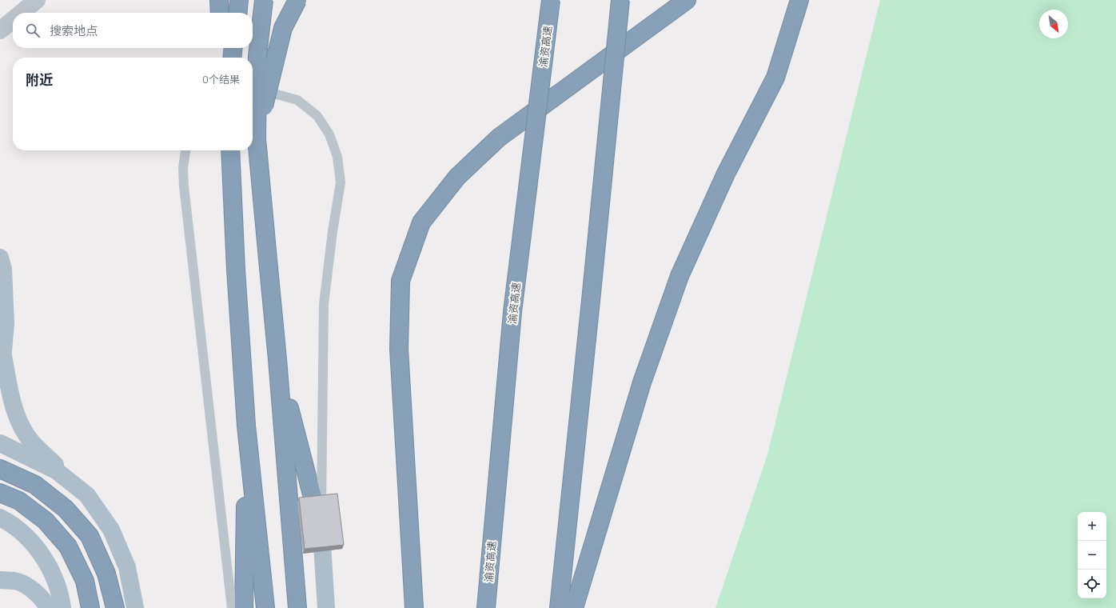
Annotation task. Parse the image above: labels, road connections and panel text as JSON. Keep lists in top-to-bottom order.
{
  "streets": {
    "highway": ["渝资高速"]
  },
  "north": "bottom right",
  "page": {
    "search": "搜索地点",
    "heading": ["附近", "0个结果"],
    "map_buttons": ["+", "−"]
  }
}
